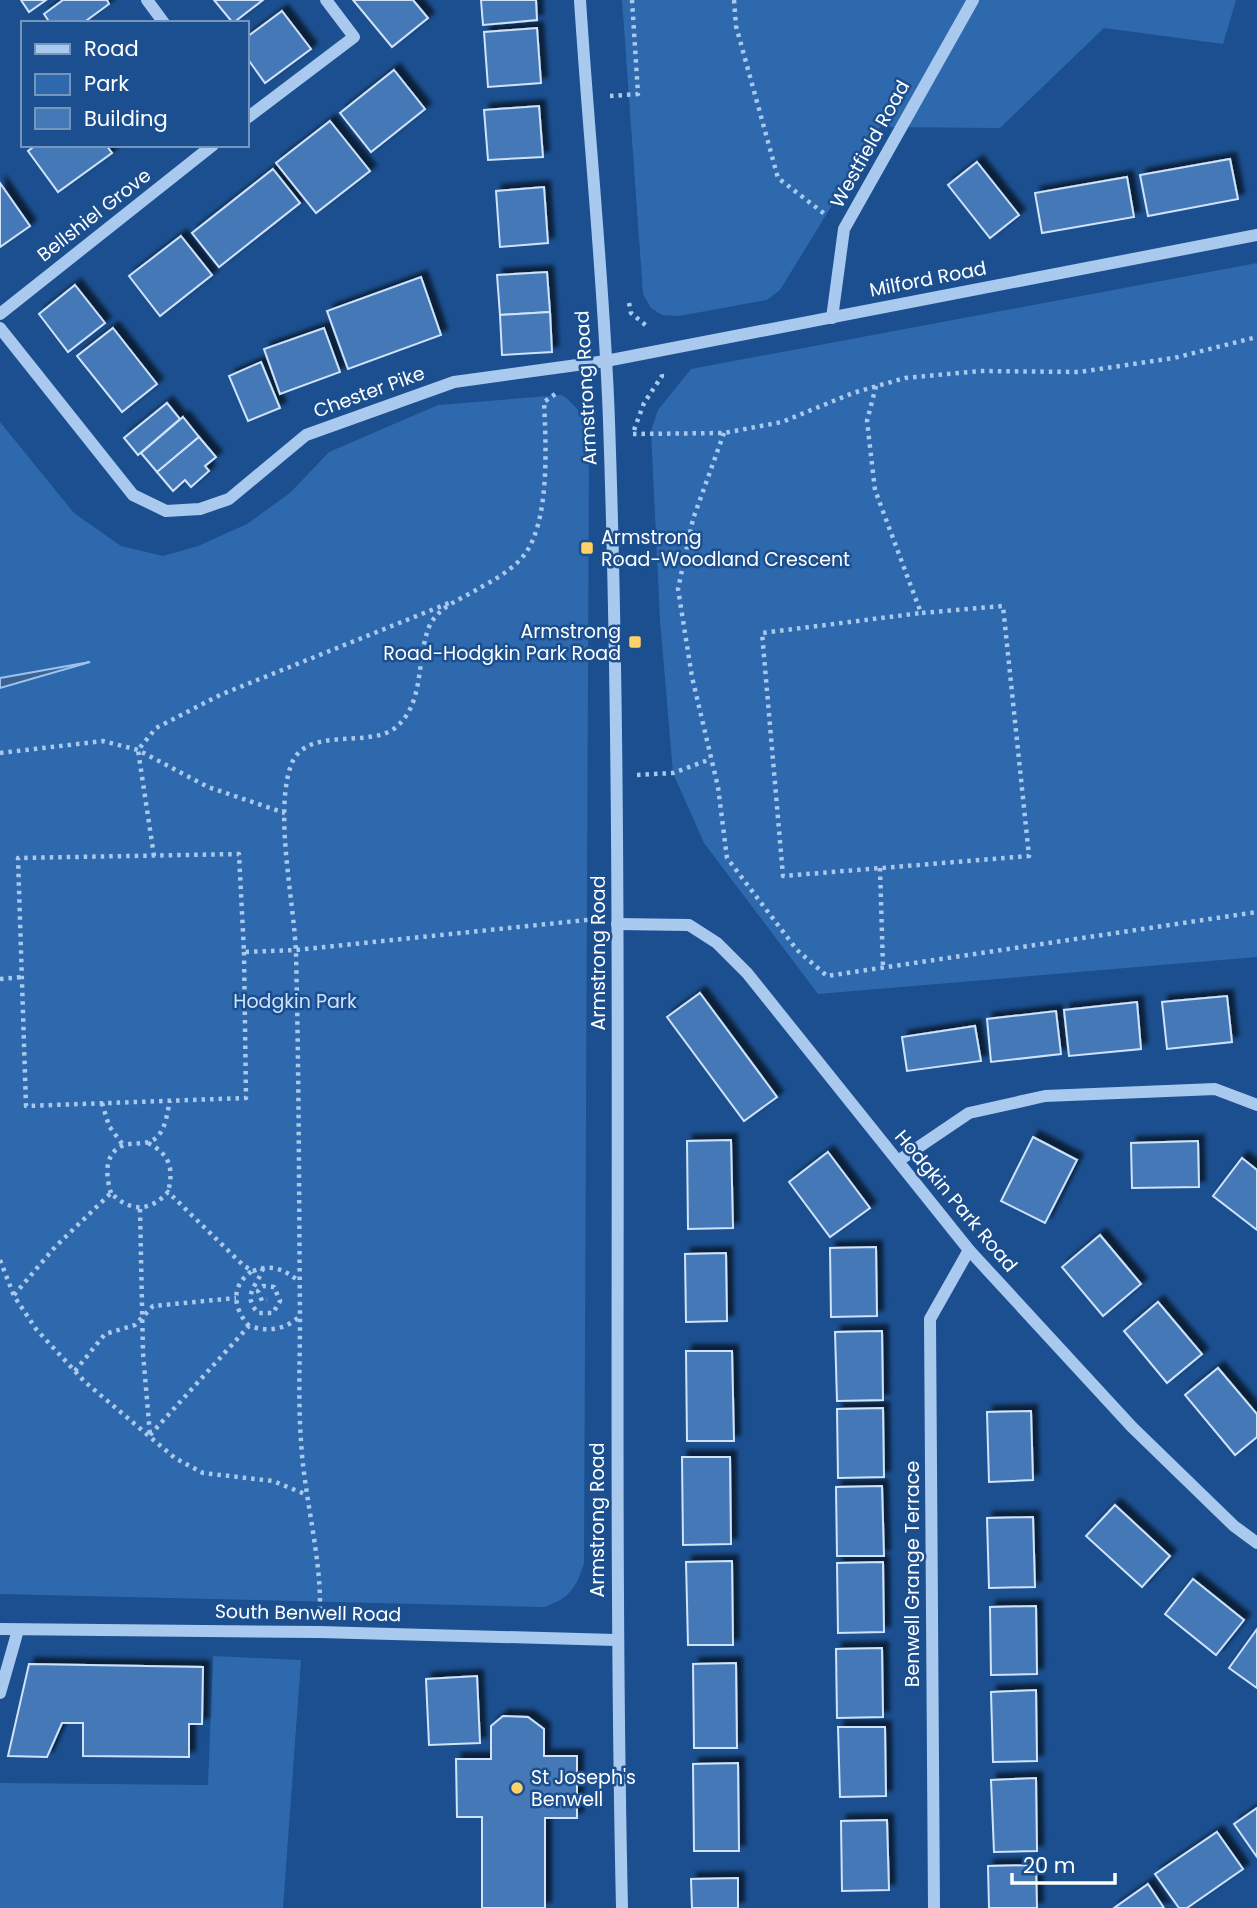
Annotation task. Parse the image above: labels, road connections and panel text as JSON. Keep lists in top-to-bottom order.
{
  "streets": {
    "street": [
      "Westfield Road",
      "Bellshiel Grove",
      "Milford Road",
      "Armstrong Road",
      "Chester Pike",
      "Hodgkin Park Road",
      "Benwell Grange Terrace",
      "South Benwell Road"
    ]
  },
  "crossings": [
    ["Westfield Road", "Milford Road"],
    ["Milford Road", "Armstrong Road"],
    ["Milford Road", "Chester Pike"],
    ["Armstrong Road", "Chester Pike"],
    ["Armstrong Road", "Hodgkin Park Road"],
    ["Armstrong Road", "South Benwell Road"],
    ["Hodgkin Park Road", "Benwell Grange Terrace"]
  ],
  "parks": ["Hodgkin Park"],
  "places": {
    "transit": ["Armstrong Road-Woodland Crescent", "Armstrong Road-Hodgkin Park Road"],
    "other": ["St Joseph's Benwell"]
  },
  "legend": ["Road", "Park", "Building"],
  "scale_bar": "20 m"
}
